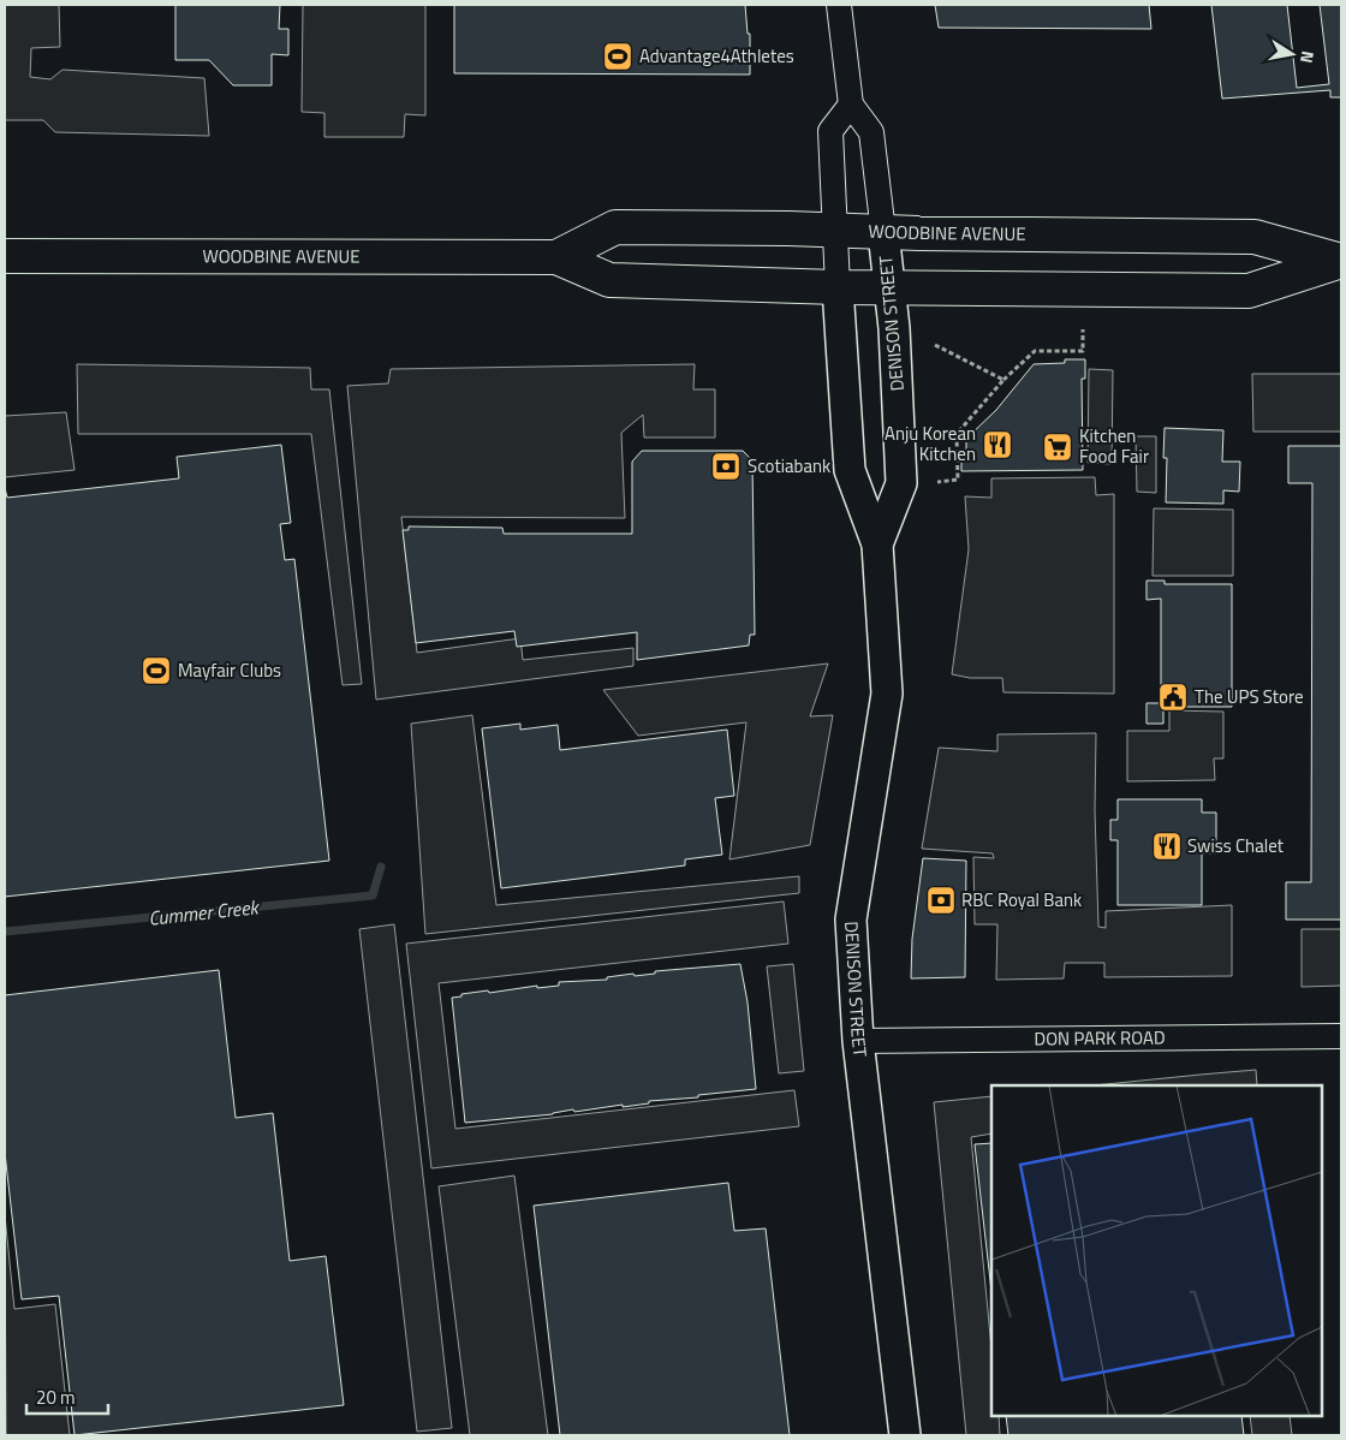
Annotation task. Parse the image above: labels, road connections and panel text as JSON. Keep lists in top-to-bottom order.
{
  "streets": {
    "main road": ["WOODBINE AVENUE"],
    "street": ["DENISON STREET", "DON PARK ROAD"]
  },
  "crossings": [
    ["WOODBINE AVENUE", "DENISON STREET"],
    ["DENISON STREET", "DON PARK ROAD"]
  ],
  "water": ["Cummer Creek"],
  "places": {
    "sports": ["Advantage4Athletes", "Mayfair Clubs"],
    "restaurant": ["Anju Korean Kitchen", "Swiss Chalet"],
    "supermarket": ["Kitchen Food Fair"],
    "bank": ["Scotiabank", "RBC Royal Bank"],
    "public building": ["The UPS Store"]
  },
  "scale_bar": "20 m",
  "north": "right"
}
